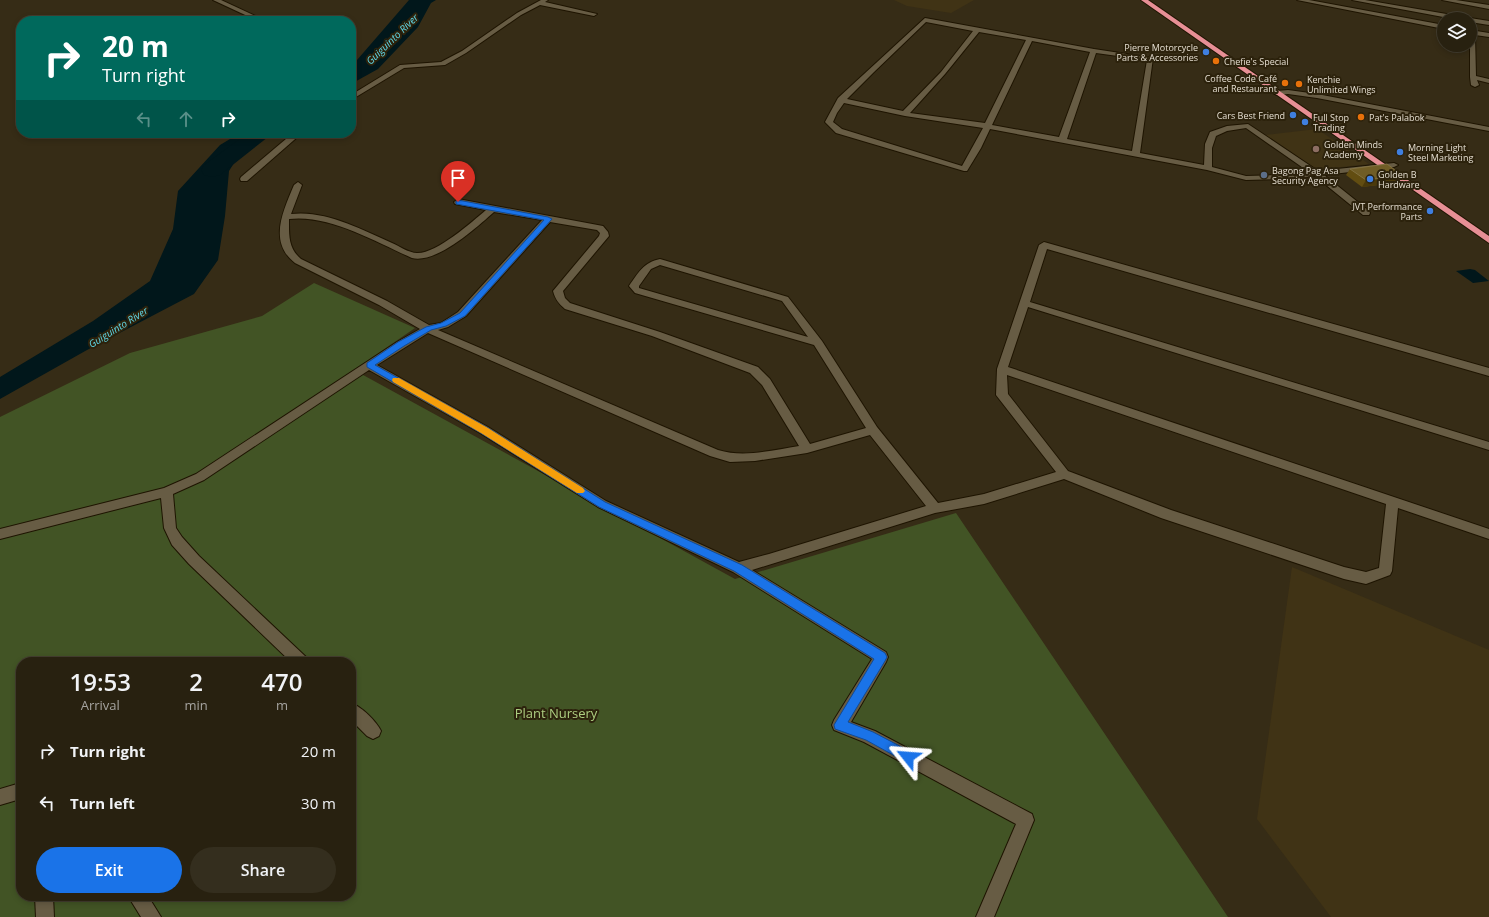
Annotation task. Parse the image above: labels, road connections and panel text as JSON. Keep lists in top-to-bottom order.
{
  "water": ["Guiguinto River"],
  "parks": ["Plant Nursery"],
  "places": [
    "Pierre Motorcycle Parts & Accessories",
    "Chefie's Special",
    "Coffee Code Café and Restaurant",
    "Kenchie Unlimited Wings",
    "Cars Best Friend",
    "Pat's Palabok",
    "Full Stop Trading",
    "Golden Minds Academy",
    "Morning Light Steel Marketing",
    "Bagong Pag Asa Security Agency",
    "Golden B Hardware",
    "JVT Performance Parts"
  ],
  "page": {
    "turn": ["20 m", "Turn right"],
    "eta": [
      "19:53",
      "Arrival",
      "2",
      "min",
      "470",
      "m"
    ],
    "list": [
      {
        "name": "Turn right",
        "value": "20 m"
      },
      {
        "name": "Turn left",
        "value": "30 m"
      }
    ],
    "buttons": ["Exit", "Share"]
  }
}
